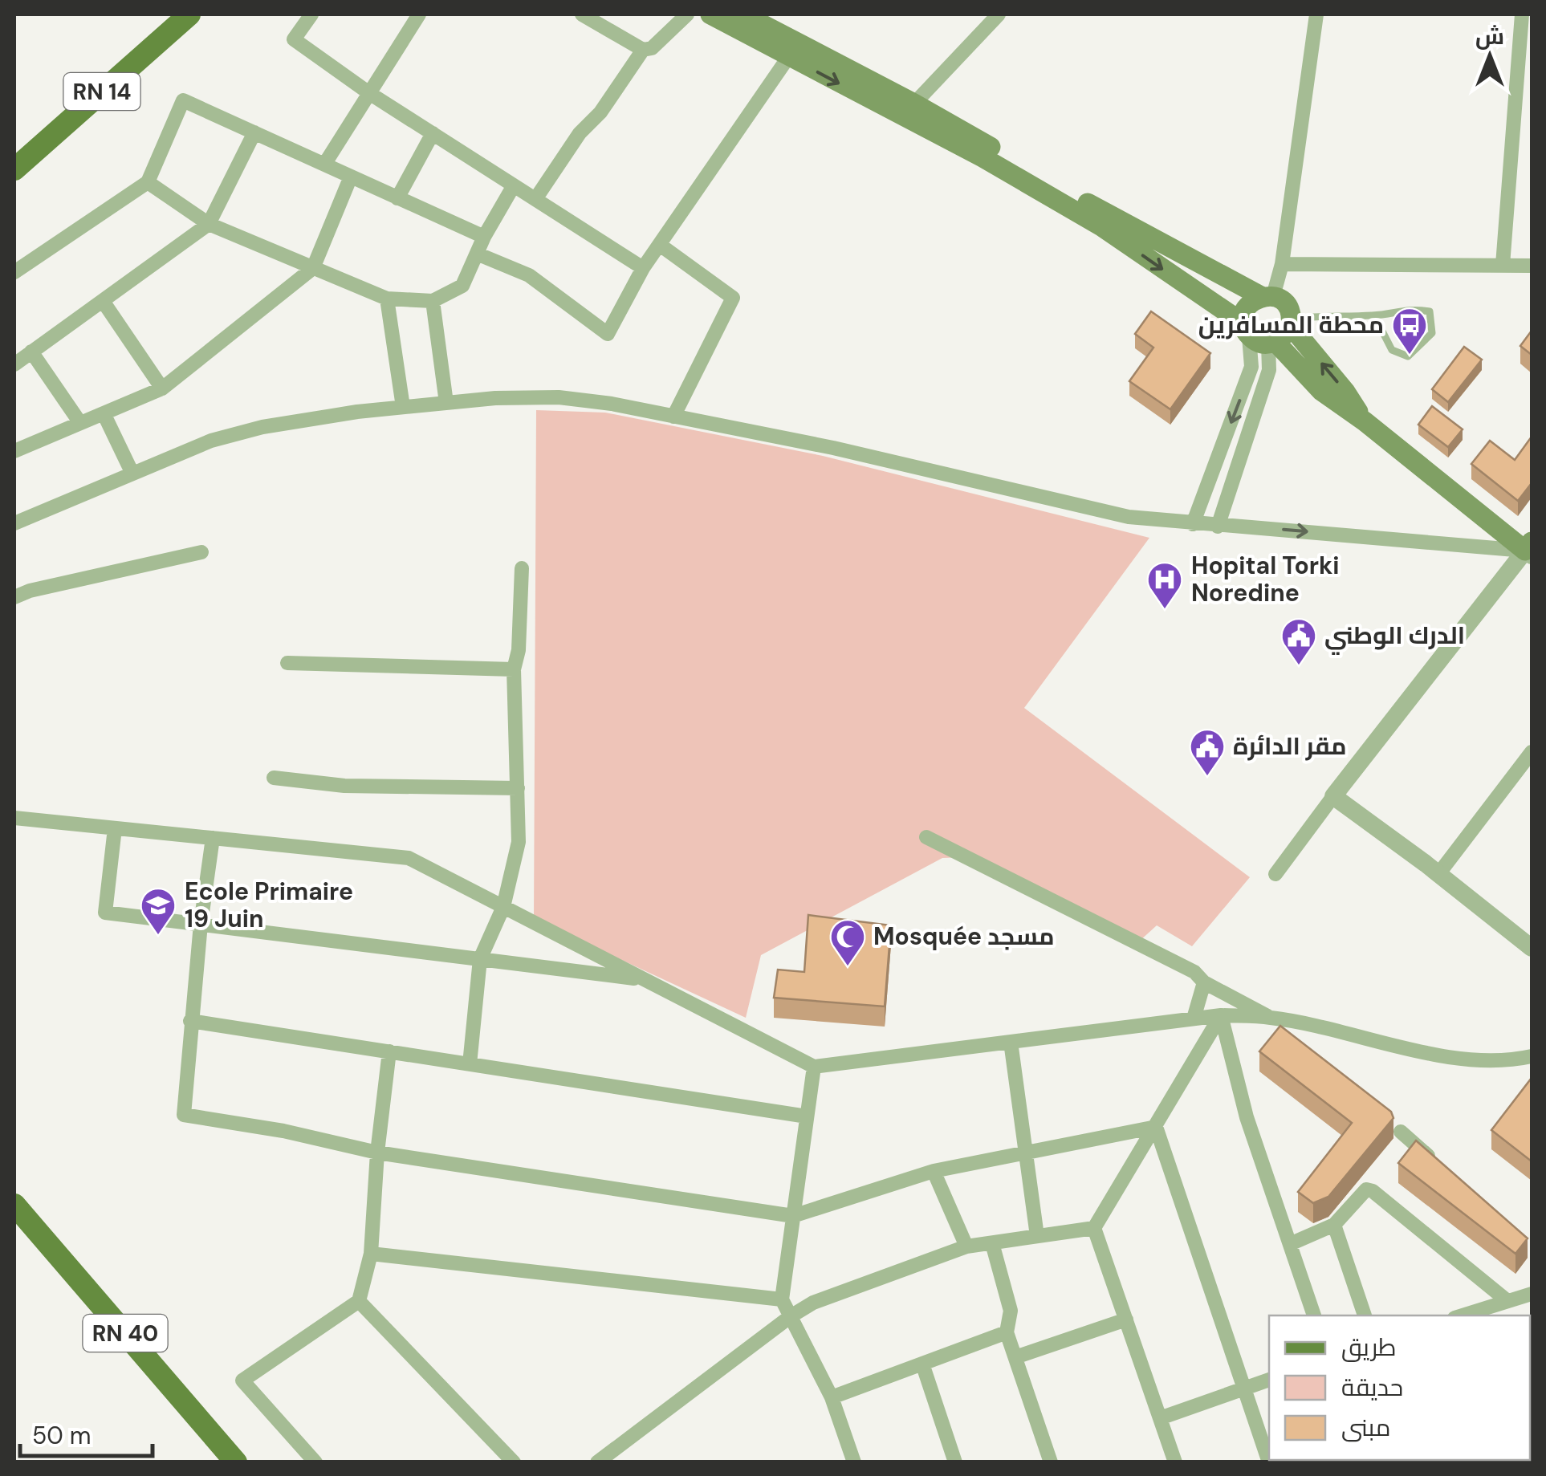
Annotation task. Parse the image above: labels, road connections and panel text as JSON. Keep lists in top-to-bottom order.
{
  "streets": {
    "main road": ["RN 14", "RN 40"]
  },
  "places": {
    "bus stop": ["محطة المسافرين"],
    "hospital": ["Hopital Torki Noredine"],
    "public building": ["الدرك الوطني", "مقر الدائرة"],
    "school or university": ["Ecole Primaire 19 Juin"],
    "mosque": ["Mosquée مسجد"]
  },
  "legend": ["طريق", "حديقة", "مبنى"],
  "scale_bar": "50 m",
  "north": "top"
}
